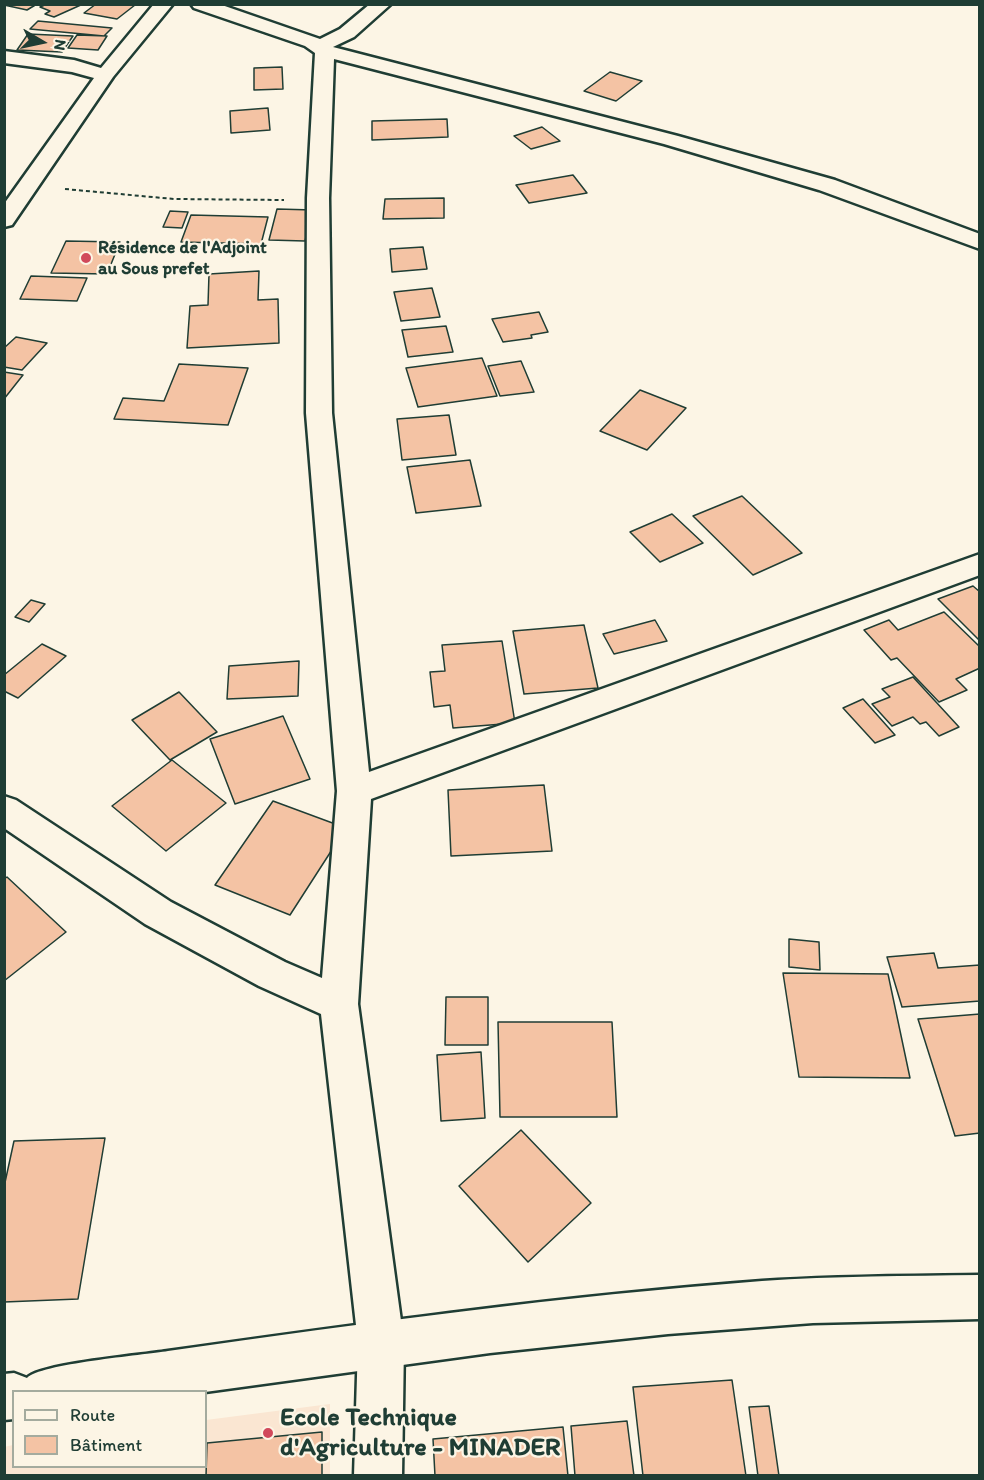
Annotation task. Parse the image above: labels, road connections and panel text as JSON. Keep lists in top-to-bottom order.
{
  "places": ["Résidence de l'Adjoint au Sous prefet", "Ecole Technique d'Agriculture - MINADER"],
  "legend": ["Route", "Bâtiment"],
  "north": "right"
}
